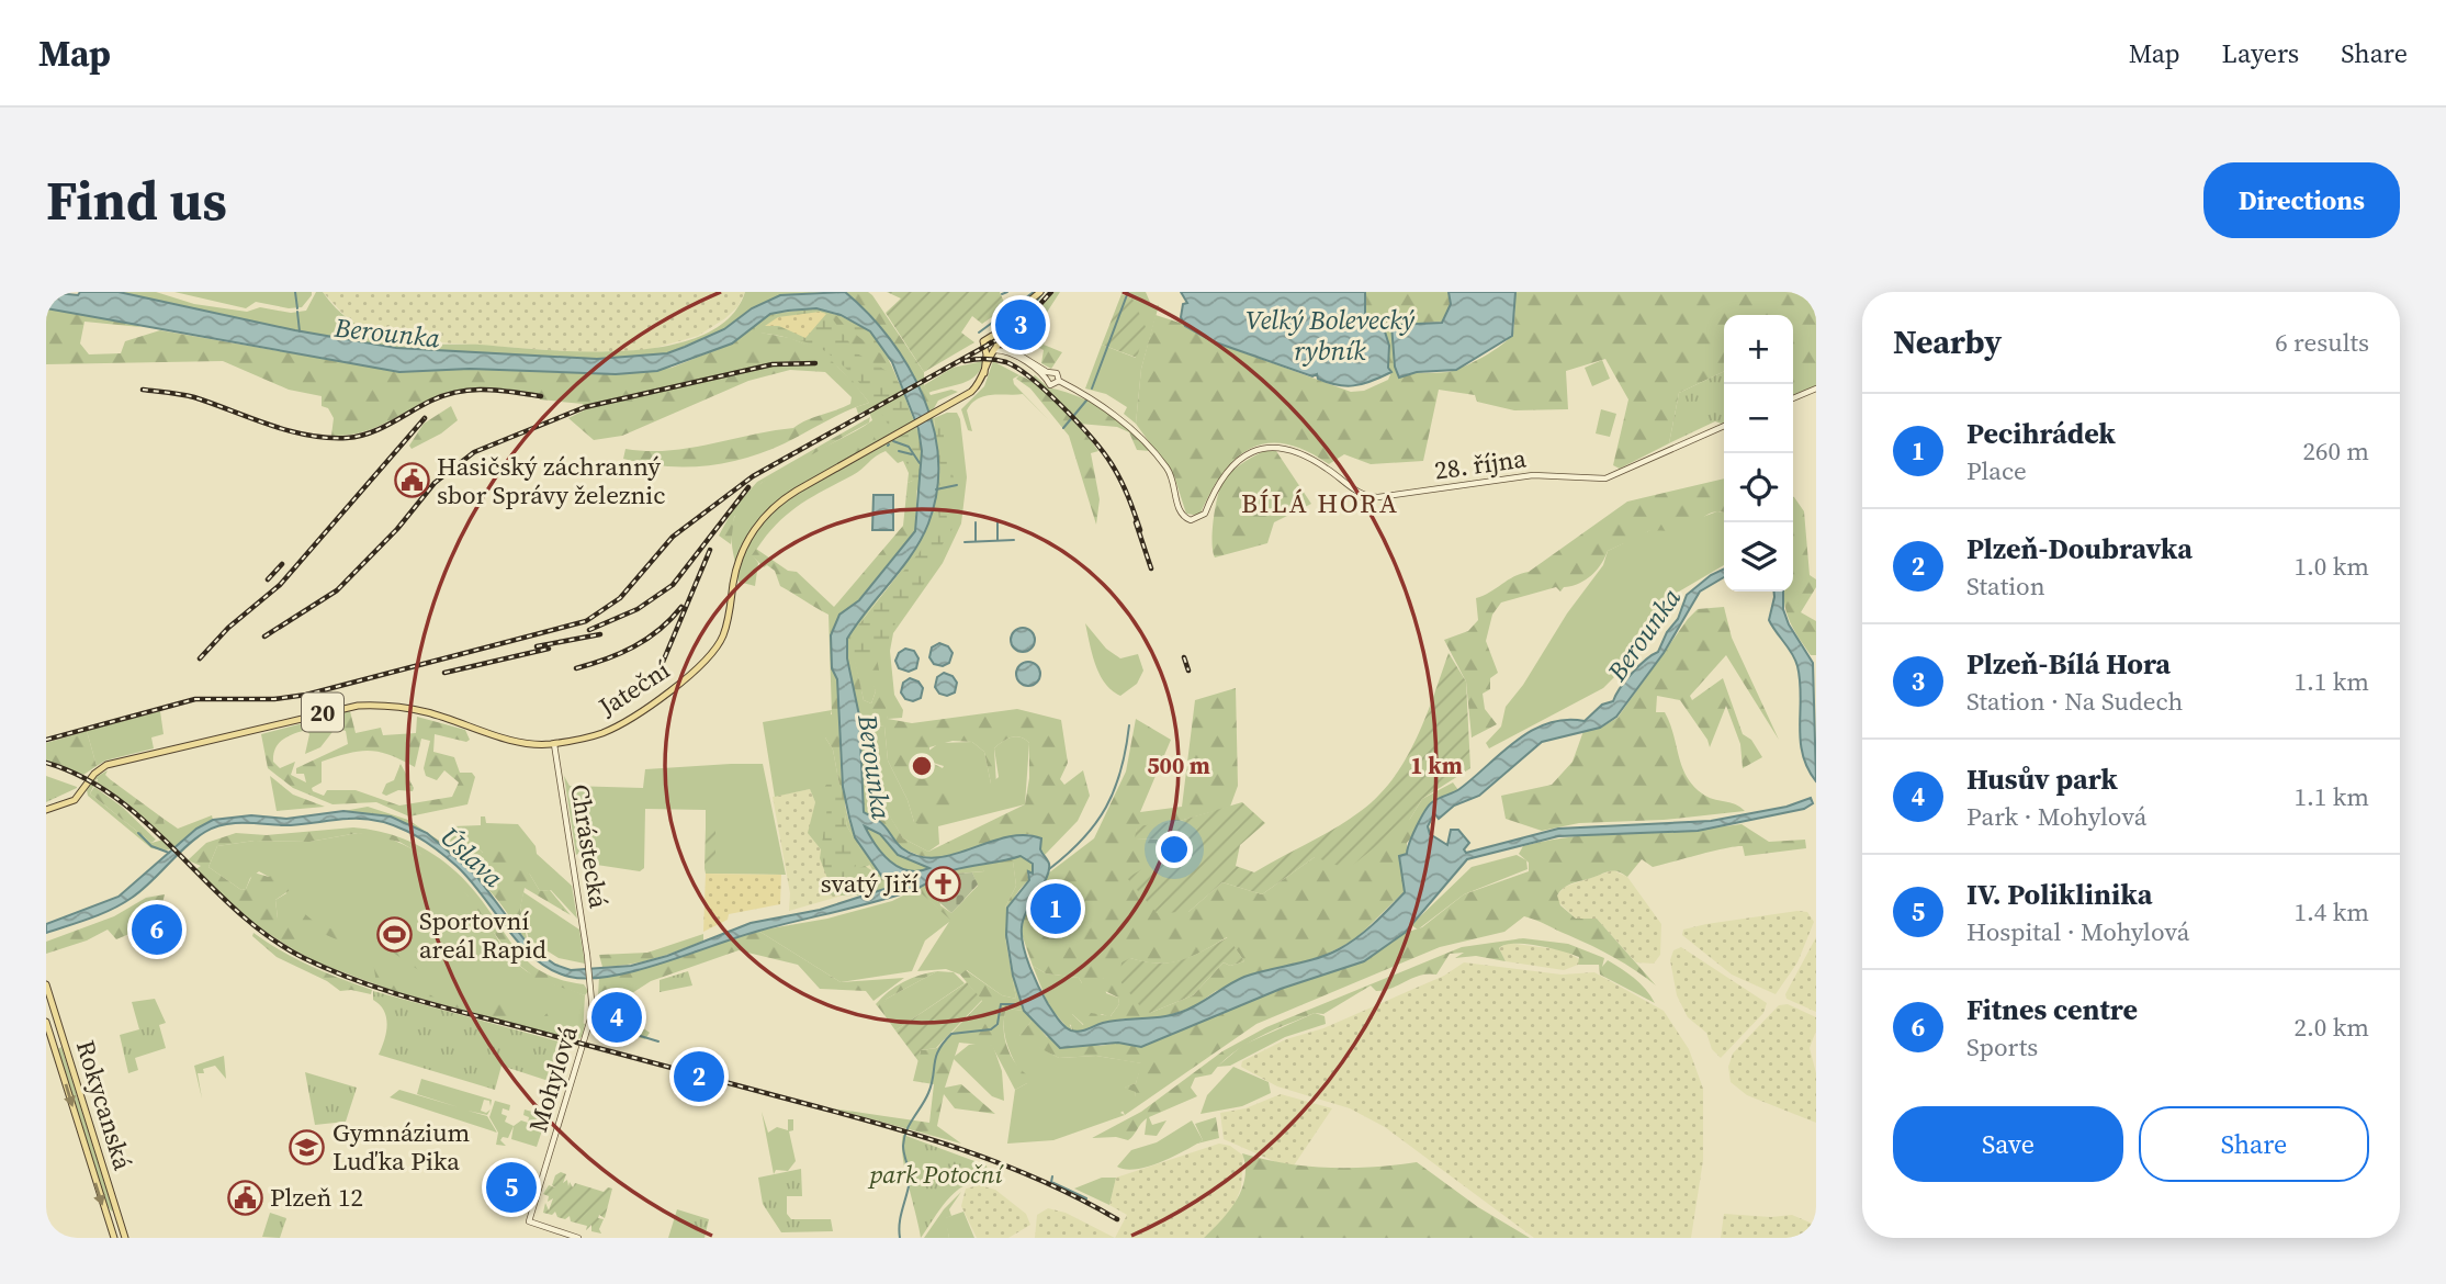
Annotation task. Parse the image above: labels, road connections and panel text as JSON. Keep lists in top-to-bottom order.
{
  "streets": {
    "main road": [
      "28. října",
      "Jateční",
      "20",
      "Chrástecká",
      "Mohylová",
      "Rokycanská"
    ]
  },
  "crossings": [
    ["Jateční", "20"],
    ["Jateční", "Chrástecká"],
    ["Chrástecká", "Mohylová"]
  ],
  "districts": ["BÍLÁ HORA"],
  "water": ["Velký Bolevecký rybník", "Berounka", "Úslava"],
  "parks": ["park Potoční"],
  "places": {
    "public building": ["Hasičský záchranný sbor Správy železnic", "Plzeň 12"],
    "church": ["svatý Jiří"],
    "sports": ["Sportovní areál Rapid"],
    "school or university": ["Gymnázium Luďka Pika"]
  },
  "page": {
    "header": "Map",
    "nav": ["Map", "Layers", "Share"],
    "buttons": [
      "Directions",
      ["Save", "Share"]
    ],
    "title": "Find us",
    "heading": ["Nearby", "6 results"],
    "pins": [
      "3",
      "1",
      "6",
      "4",
      "2",
      "5"
    ],
    "map_buttons": ["+", "−"],
    "list": [
      {
        "mark": "1",
        "name": "Pecihrádek",
        "note": "Place",
        "value": "260 m"
      },
      {
        "mark": "2",
        "name": "Plzeň-Doubravka",
        "note": "Station",
        "value": "1.0 km"
      },
      {
        "mark": "3",
        "name": "Plzeň-Bílá Hora",
        "note": "Station · Na Sudech",
        "value": "1.1 km"
      },
      {
        "mark": "4",
        "name": "Husův park",
        "note": "Park · Mohylová",
        "value": "1.1 km"
      },
      {
        "mark": "5",
        "name": "IV. Poliklinika",
        "note": "Hospital · Mohylová",
        "value": "1.4 km"
      },
      {
        "mark": "6",
        "name": "Fitnes centre",
        "note": "Sports",
        "value": "2.0 km"
      }
    ]
  },
  "rings": ["500 m", "1 km"]
}
